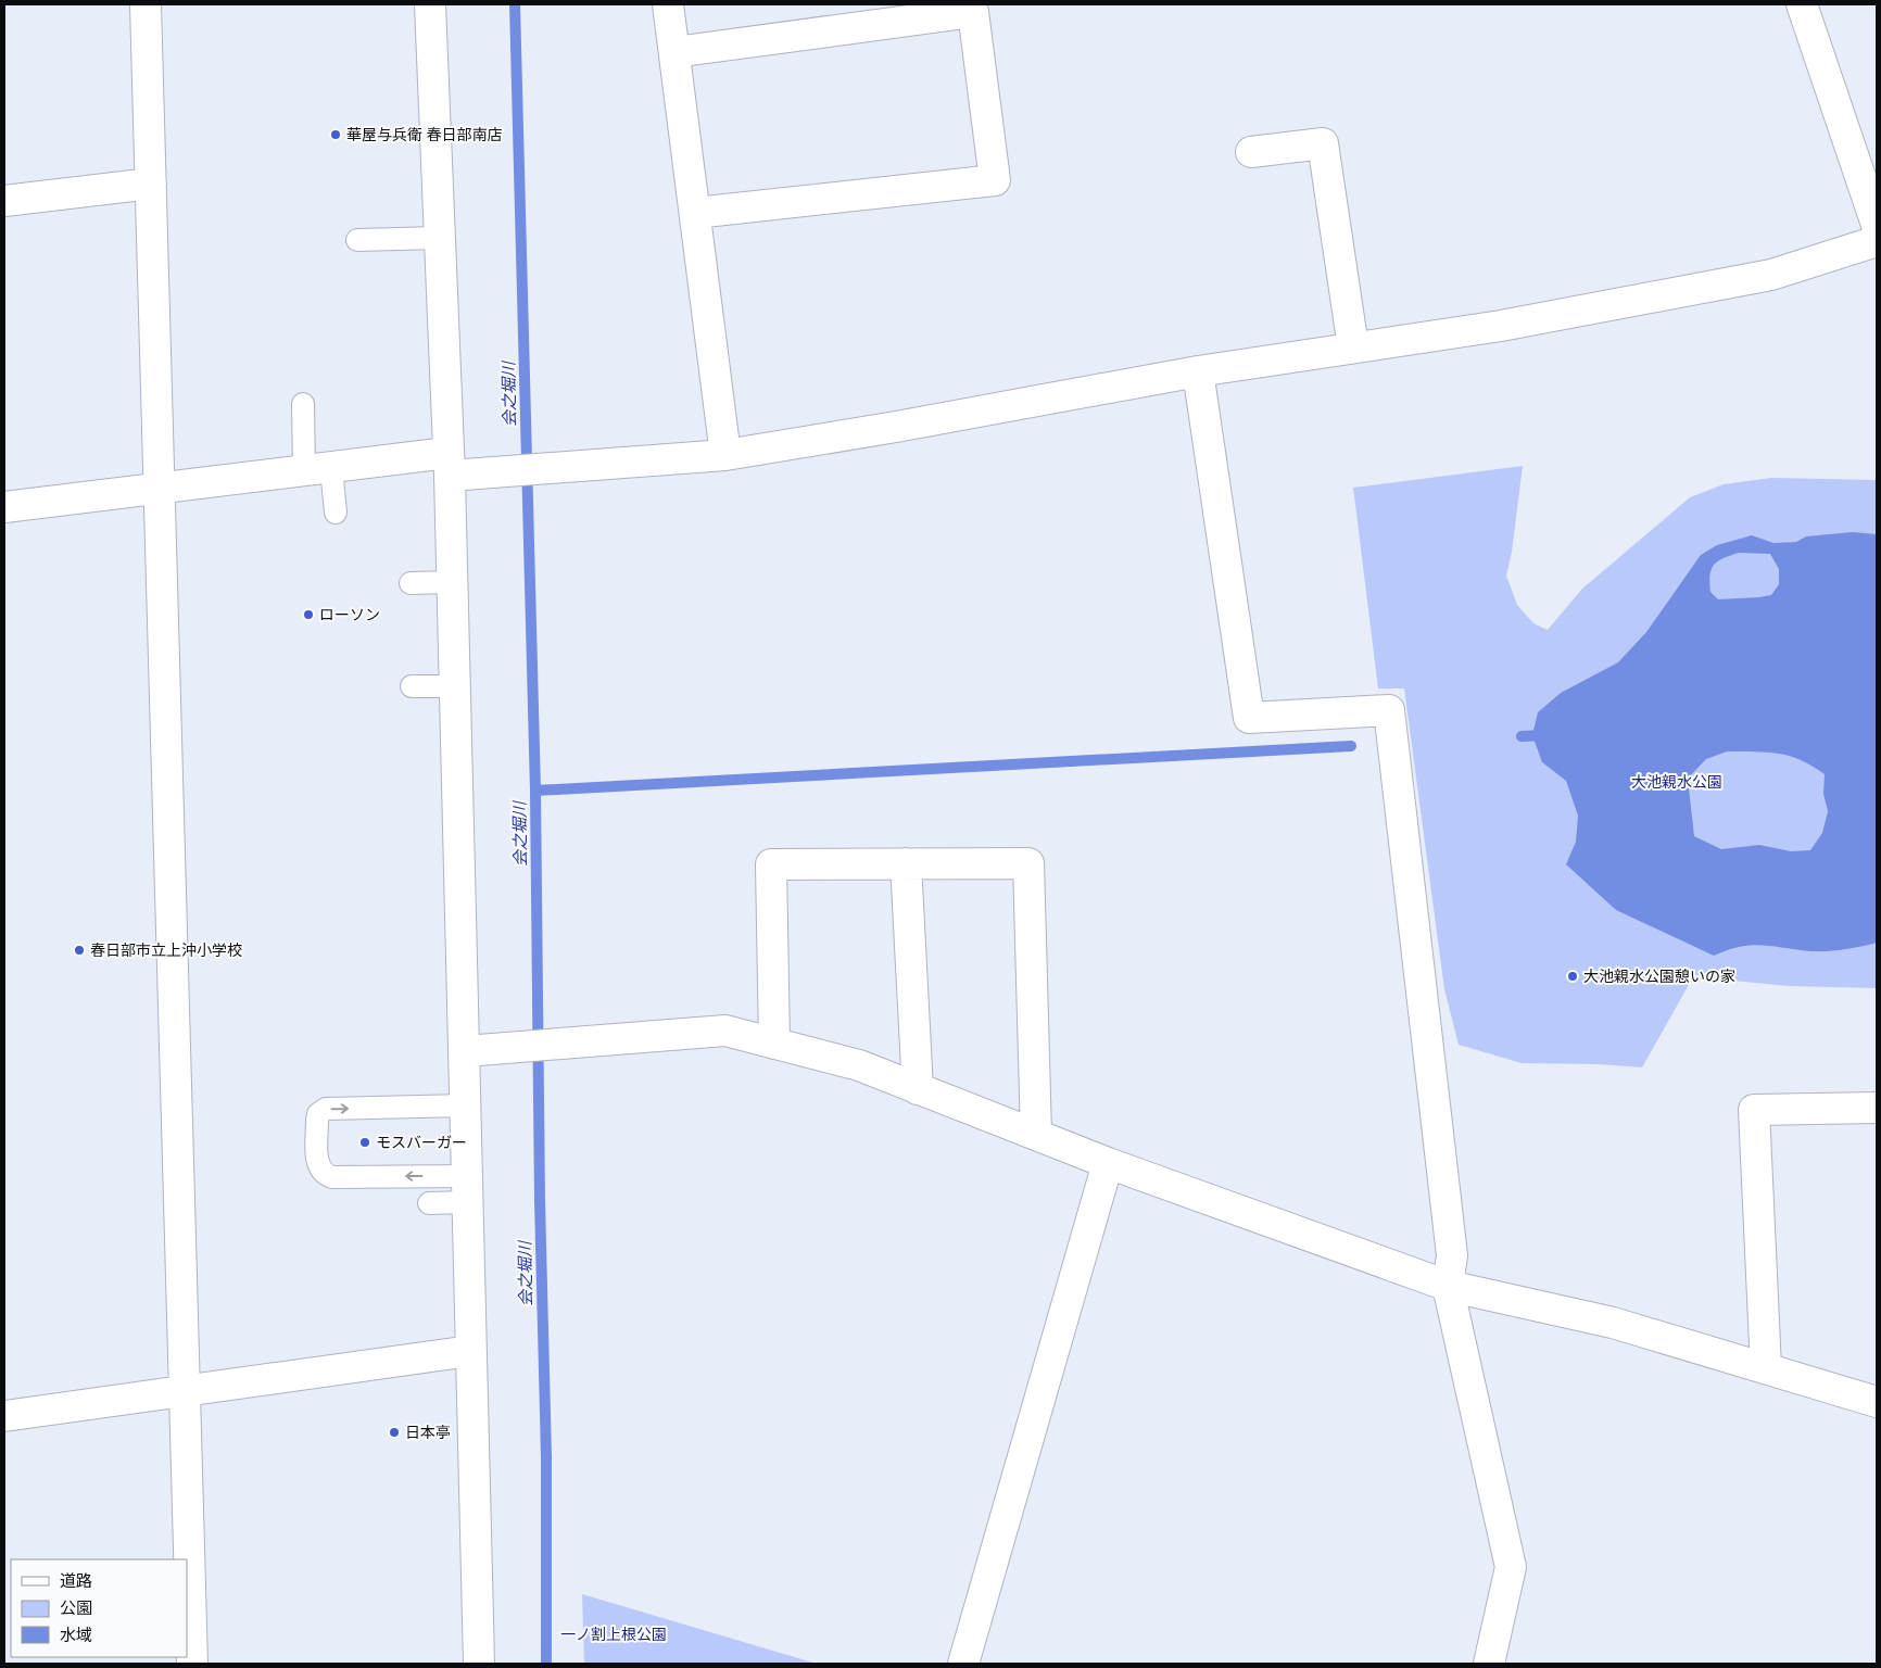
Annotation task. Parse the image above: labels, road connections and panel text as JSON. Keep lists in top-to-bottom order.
{
  "water": ["会之堀川"],
  "parks": ["大池親水公園", "一ノ割上根公園"],
  "places": [
    "華屋与兵衛 春日部南店",
    "ローソン",
    "春日部市立上沖小学校",
    "大池親水公園憩いの家",
    "モスバーガー",
    "日本亭"
  ],
  "legend": ["道路", "公園", "水域"]
}
